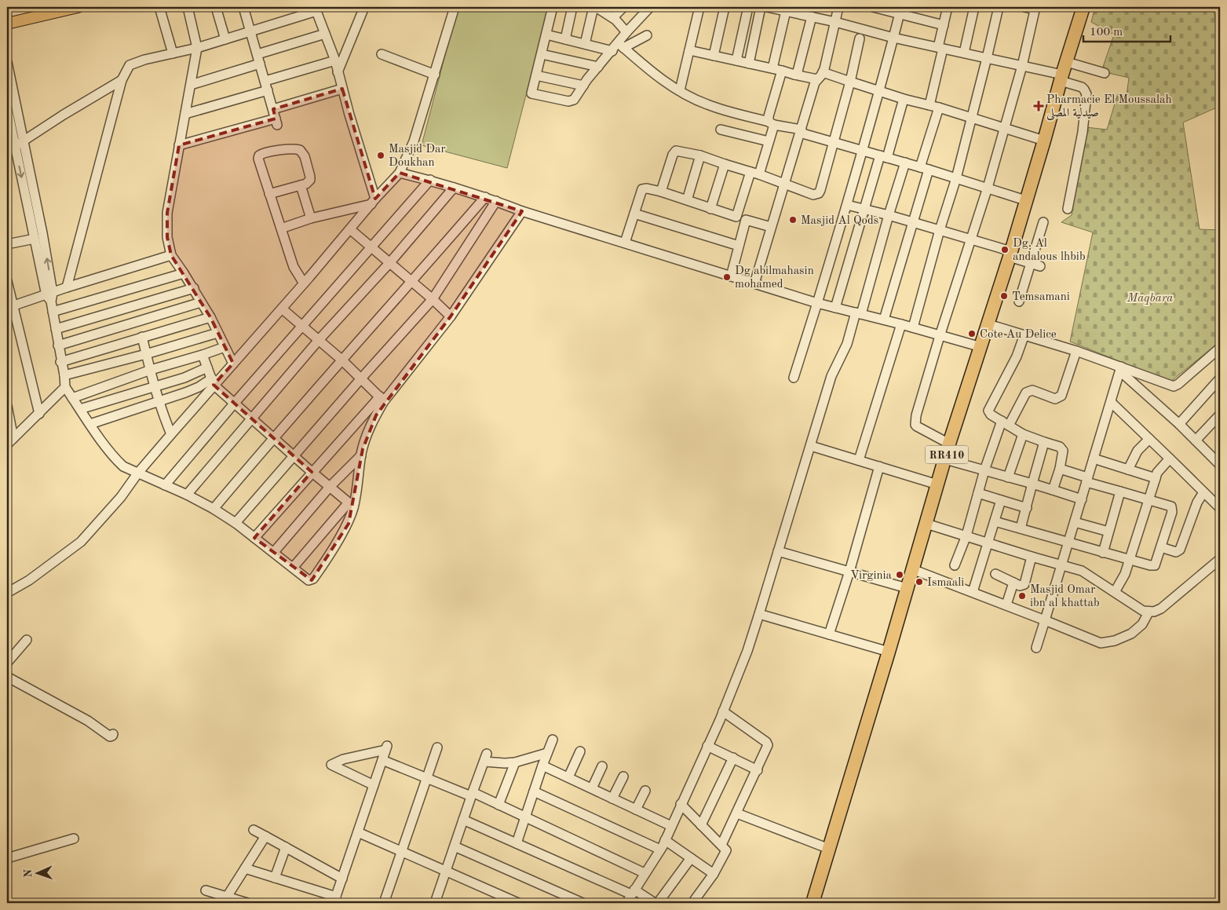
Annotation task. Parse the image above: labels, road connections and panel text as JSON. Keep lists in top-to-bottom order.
{
  "streets": {
    "highway": ["RR410"]
  },
  "parks": ["Maqbara"],
  "places": {
    "health": ["Pharmacie El Moussalah صيدلية المصلى"],
    "other": [
      "Masjid Dar Doukhan",
      "Masjid Al Qods",
      "Dg. Al andalous lhbib",
      "Dg abilmahasin mohamed",
      "Temsamani",
      "Cote Au Delice",
      "Virginia",
      "Ismaali",
      "Masjid Omar ibn al khattab"
    ]
  },
  "scale_bar": "100 m",
  "north": "left"
}
